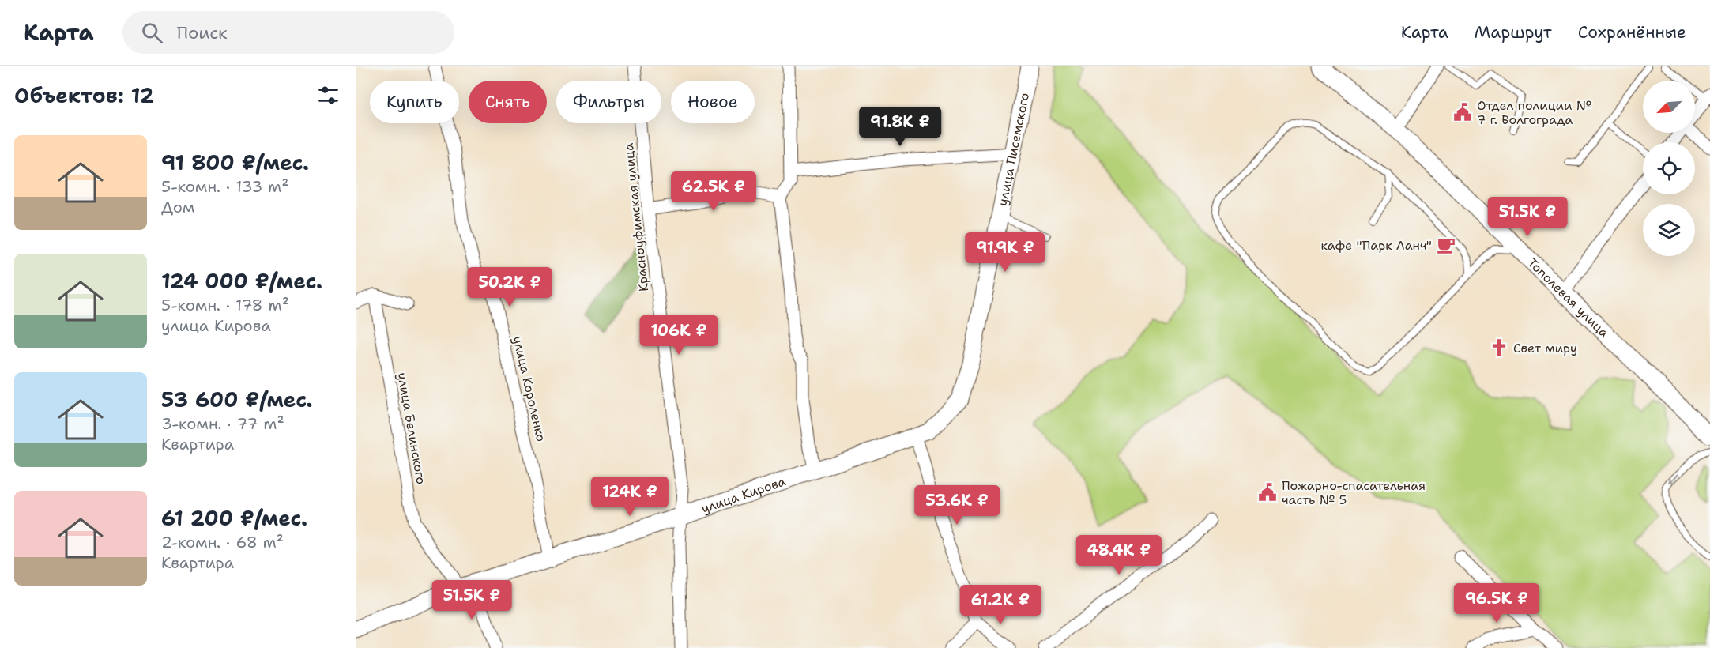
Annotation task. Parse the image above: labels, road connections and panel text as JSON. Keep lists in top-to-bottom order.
{
  "streets": {
    "main road": ["улица Писемского", "Тополевая улица", "улица Кирова"],
    "street": ["Красноуфимская улица", "улица Короленко", "улица Белинского"]
  },
  "crossings": [
    ["улица Писемского", "улица Кирова"],
    ["Красноуфимская улица", "улица Кирова"],
    ["улица Короленко", "улица Кирова"],
    ["улица Белинского", "улица Кирова"]
  ],
  "places": {
    "public building": ["Отдел полиции № 7 г. Волгограда", "Пожарно-спасательная часть № 5"],
    "cafe": ["кафе \"Парк Ланч\""],
    "church": ["Свет миру"]
  },
  "north": "bottom left",
  "page": {
    "header": "Карта",
    "search": "Поиск",
    "nav": ["Карта", "Маршрут", "Сохранённые"],
    "heading": "Объектов: 12",
    "chip": [
      "Купить",
      "Снять",
      "Фильтры",
      "Новое"
    ],
    "price": [
      "91.8K ₽",
      "62.5K ₽",
      "51.5K ₽",
      "91.9K ₽",
      "50.2K ₽",
      "106K ₽",
      "124K ₽",
      "53.6K ₽",
      "48.4K ₽",
      "51.5K ₽",
      "96.5K ₽",
      "61.2K ₽"
    ],
    "list": [
      {
        "name": "91 800 ₽/мес.",
        "note": "5-комн. · 133 m² · Дом"
      },
      {
        "name": "124 000 ₽/мес.",
        "note": "5-комн. · 178 m² · улица Кирова"
      },
      {
        "name": "53 600 ₽/мес.",
        "note": "3-комн. · 77 m² · Квартира"
      },
      {
        "name": "61 200 ₽/мес.",
        "note": "2-комн. · 68 m² · Квартира"
      }
    ]
  }
}
